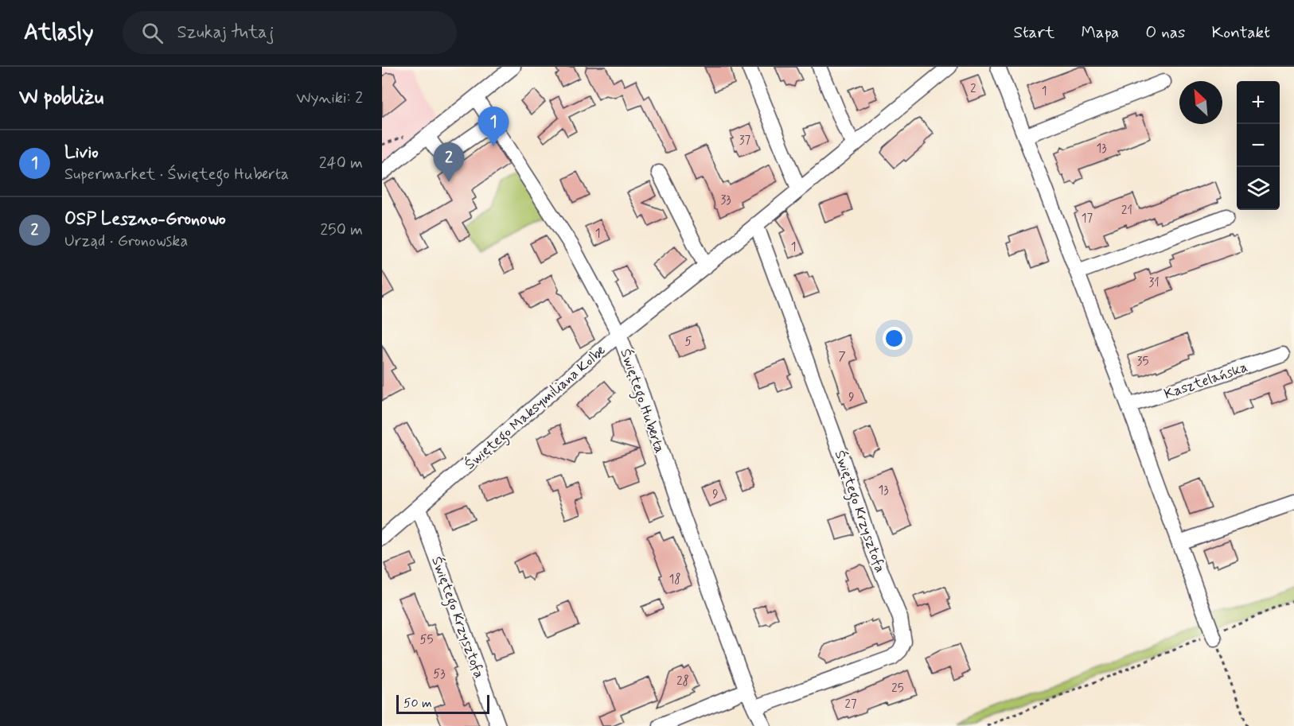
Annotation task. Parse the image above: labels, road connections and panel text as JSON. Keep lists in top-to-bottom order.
{
  "streets": {
    "street": [
      "Kasztelańska",
      "Świętego Huberta",
      "Świętego Maksymiliana Kolbe",
      "Świętego Krzysztofa"
    ]
  },
  "crossings": [
    ["Świętego Huberta", "Świętego Maksymiliana Kolbe"],
    ["Świętego Huberta", "Świętego Krzysztofa"],
    ["Świętego Maksymiliana Kolbe", "Świętego Krzysztofa"]
  ],
  "house_numbers": [
    "2",
    "1",
    "37",
    "13",
    "33",
    "21",
    "17",
    "1",
    "1",
    "31",
    "5",
    "7",
    "35",
    "9",
    "13",
    "9",
    "18",
    "55",
    "53",
    "28",
    "25",
    "27"
  ],
  "scale_bar": "50 m",
  "north": "top left",
  "page": {
    "header": "Atlasly",
    "search": "Szukaj tutaj",
    "nav": [
      "Start",
      "Mapa",
      "O nas",
      "Kontakt"
    ],
    "heading": ["W pobliżu", "Wyniki: 2"],
    "map_buttons": ["+", "−"],
    "pins": ["1", "2"],
    "list": [
      {
        "mark": "1",
        "name": "Livio",
        "note": "Supermarket · Świętego Huberta",
        "value": "240 m"
      },
      {
        "mark": "2",
        "name": "OSP Leszno-Gronowo",
        "note": "Urząd · Gronowska",
        "value": "250 m"
      }
    ],
    "scale": "50 m"
  }
}
